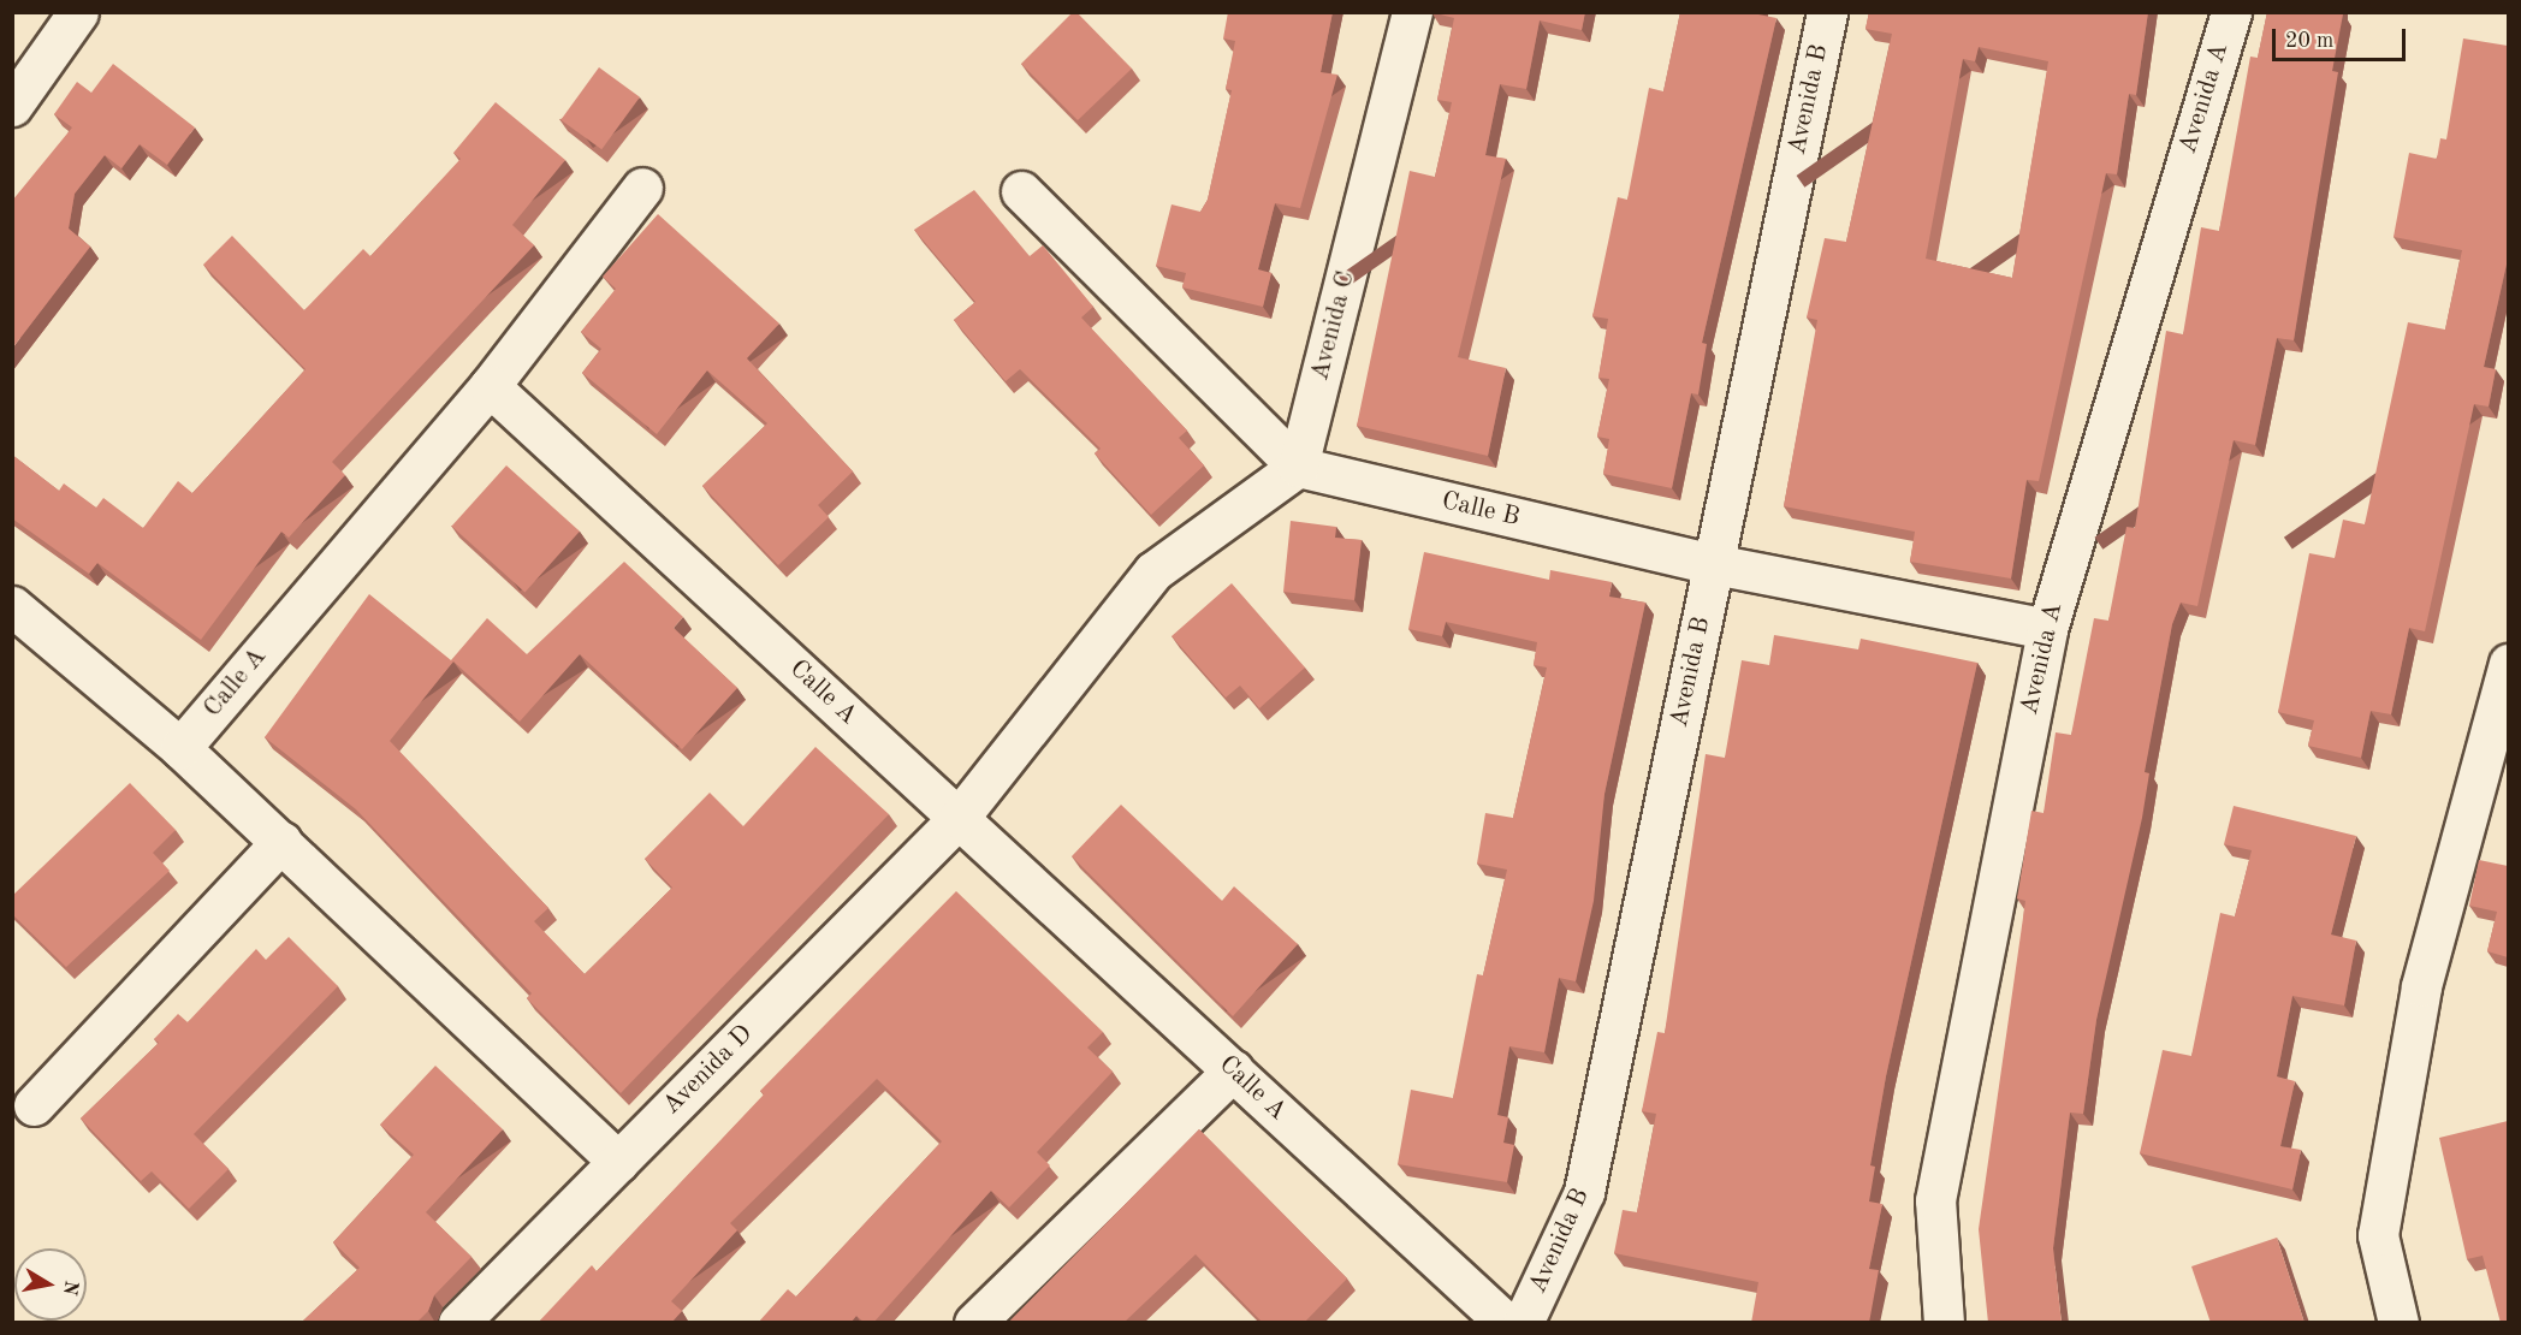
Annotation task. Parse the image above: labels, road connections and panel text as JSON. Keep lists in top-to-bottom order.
{
  "streets": {
    "street": [
      "Avenida A",
      "Avenida B",
      "Avenida C",
      "Calle B",
      "Calle A",
      "Avenida D"
    ]
  },
  "crossings": [
    ["Avenida A", "Calle B"],
    ["Avenida B", "Calle B"],
    ["Avenida C", "Calle B"],
    ["Avenida C", "Avenida D"],
    ["Calle B", "Avenida D"],
    ["Calle A", "Avenida D"]
  ],
  "scale_bar": "20 m",
  "north": "right"
}
